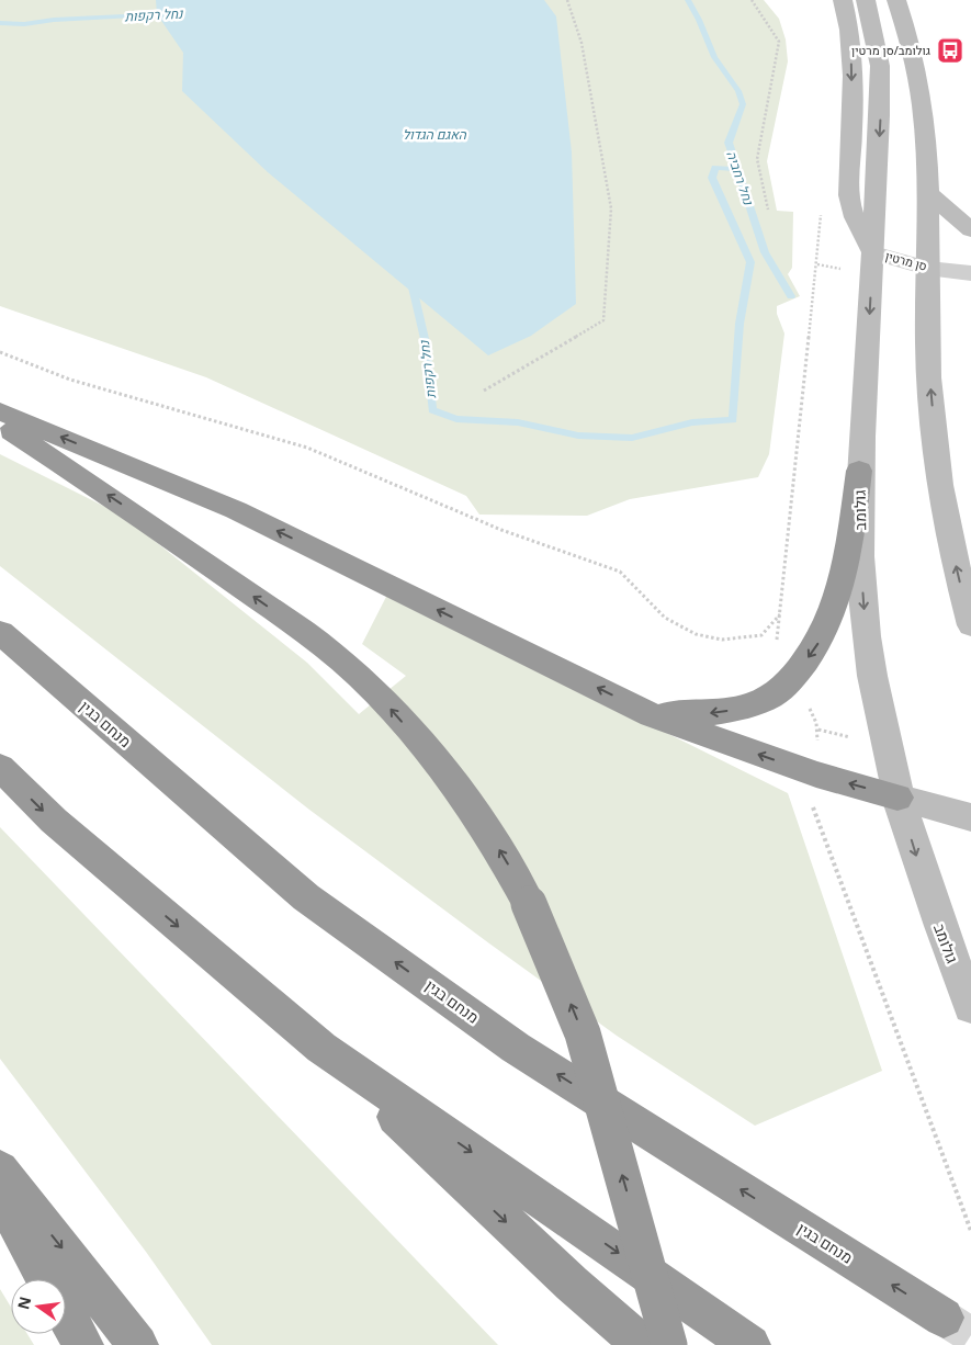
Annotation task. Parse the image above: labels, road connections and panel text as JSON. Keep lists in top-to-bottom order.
{
  "streets": {
    "highway": ["מנחם בגין"],
    "main road": ["גולומב"],
    "street": ["סן מרטין"]
  },
  "crossings": [
    ["סן מרטין", "גולומב"]
  ],
  "water": ["נחל רקפות", "האגם הגדול", "נחל רחביה"],
  "places": {
    "bus stop": ["גולומב/סן מרטין"]
  },
  "north": "left"
}
